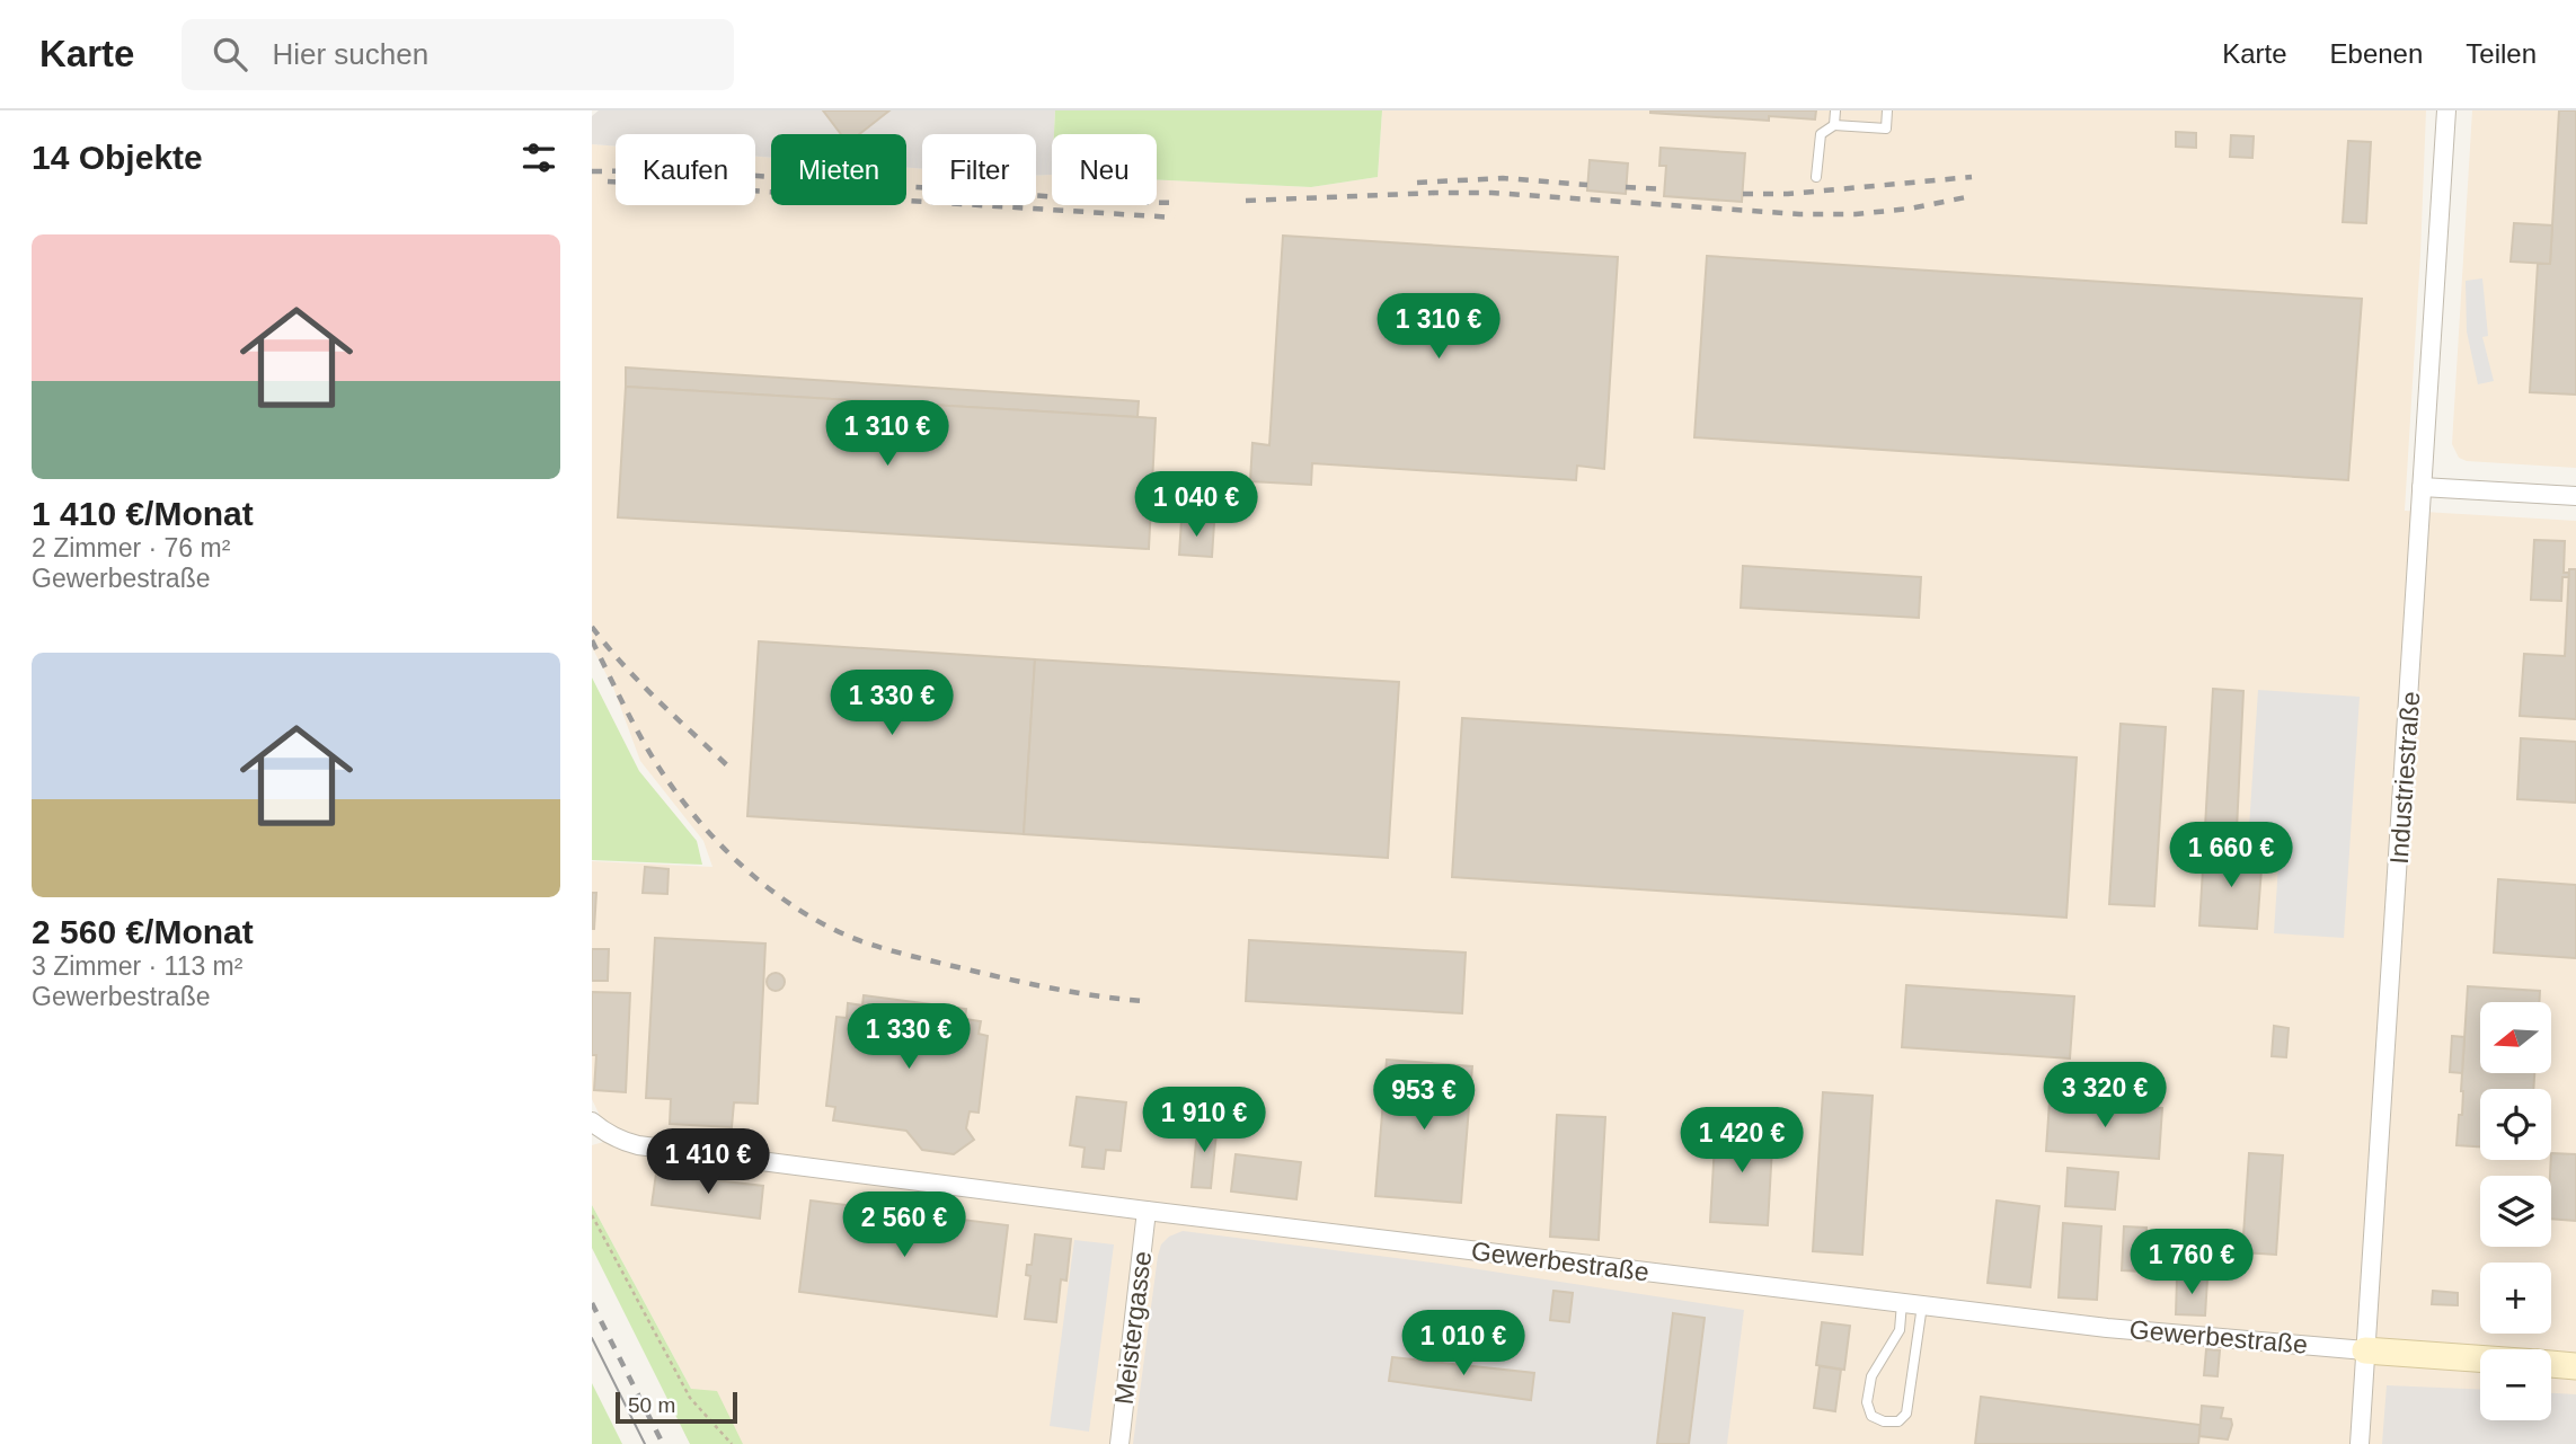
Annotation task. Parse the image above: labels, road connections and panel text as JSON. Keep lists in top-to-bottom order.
{
  "streets": {
    "street": ["Industriestraße", "Gewerbestraße", "Meistergasse"]
  },
  "crossings": [
    ["Industriestraße", "Gewerbestraße"],
    ["Gewerbestraße", "Meistergasse"]
  ],
  "scale_bar": "50 m",
  "north": "left",
  "page": {
    "header": "Karte",
    "search": "Hier suchen",
    "nav": ["Karte", "Ebenen", "Teilen"],
    "heading": "14 Objekte",
    "chip": [
      "Kaufen",
      "Mieten",
      "Filter",
      "Neu"
    ],
    "list": [
      {
        "name": "1 410 €/Monat",
        "note": "2 Zimmer · 76 m² · Gewerbestraße"
      },
      {
        "name": "2 560 €/Monat",
        "note": "3 Zimmer · 113 m² · Gewerbestraße"
      }
    ],
    "price": [
      "1 310 €",
      "1 310 €",
      "1 040 €",
      "1 330 €",
      "1 660 €",
      "1 330 €",
      "3 320 €",
      "953 €",
      "1 910 €",
      "1 420 €",
      "1 410 €",
      "2 560 €",
      "1 760 €",
      "1 010 €"
    ],
    "map_buttons": ["+", "−"],
    "scale": "50 m"
  }
}
